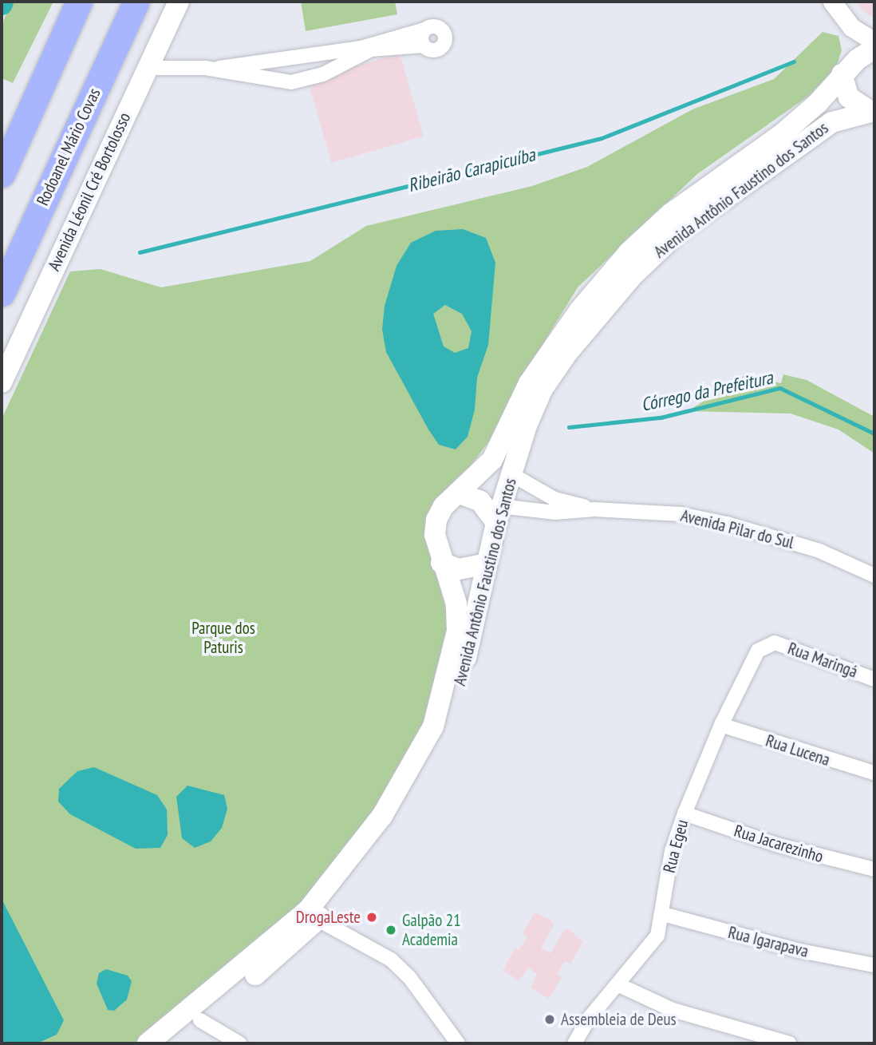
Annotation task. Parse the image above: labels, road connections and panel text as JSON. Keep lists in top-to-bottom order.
{
  "streets": {
    "highway": ["Rodoanel Mário Covas"],
    "main road": ["Avenida Antônio Faustino dos Santos", "Avenida Léonil Cré Bortolosso"],
    "street": [
      "Avenida Pilar do Sul",
      "Rua Maringá",
      "Rua Lucena",
      "Rua Jacarezinho",
      "Rua Egeu",
      "Rua Igarapava"
    ]
  },
  "crossings": [
    ["Avenida Antônio Faustino dos Santos", "Avenida Pilar do Sul"],
    ["Rua Maringá", "Rua Egeu"],
    ["Rua Lucena", "Rua Egeu"],
    ["Rua Jacarezinho", "Rua Egeu"],
    ["Rua Egeu", "Rua Igarapava"]
  ],
  "water": ["Ribeirão Carapicuíba", "Córrego da Prefeitura"],
  "parks": ["Parque dos Paturis"],
  "places": ["DrogaLeste", "Galpão 21 Academia", "Assembleia de Deus"]
}
